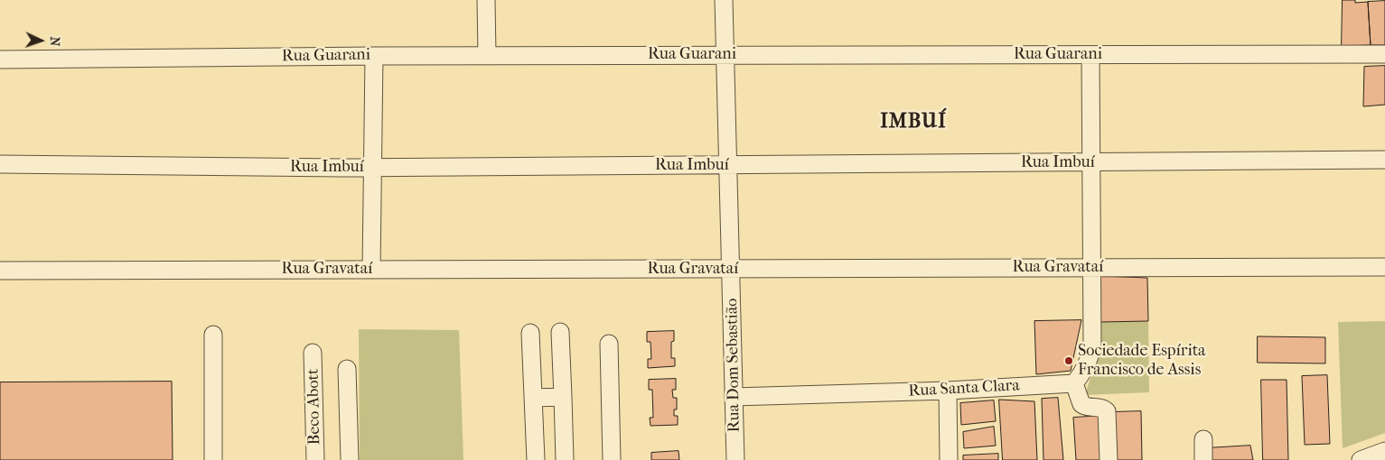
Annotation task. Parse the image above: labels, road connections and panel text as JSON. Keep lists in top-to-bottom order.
{
  "streets": {
    "street": [
      "Rua Guarani",
      "Rua Imbuí",
      "Rua Gravataí",
      "Rua Dom Sebastião",
      "Rua Santa Clara",
      "Beco Abott"
    ]
  },
  "crossings": [
    ["Rua Guarani", "Rua Dom Sebastião"],
    ["Rua Imbuí", "Rua Dom Sebastião"],
    ["Rua Gravataí", "Rua Dom Sebastião"],
    ["Rua Dom Sebastião", "Rua Santa Clara"]
  ],
  "districts": ["IMBUÍ"],
  "places": ["Sociedade Espírita Francisco de Assis"],
  "north": "right"
}
